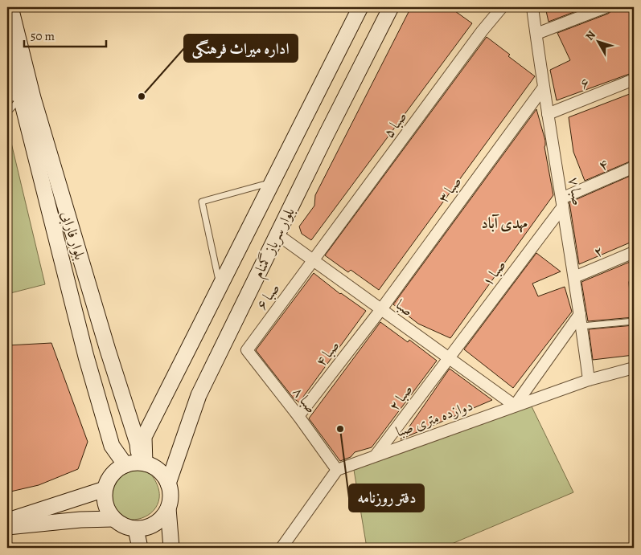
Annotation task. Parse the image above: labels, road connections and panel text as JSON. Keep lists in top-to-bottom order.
{
  "streets": {
    "main road": ["بلوار فارابی", "بلوار سرباز گمنام"],
    "street": [
      "۶",
      "صبا ۵",
      "۴",
      "صبا ۳",
      "صبا ۷",
      "۲",
      "صبا ۱",
      "صبا ۶",
      "صبا",
      "صبا ۴",
      "صبا ۲",
      "صبا ۸",
      "دوازده متری صبا"
    ]
  },
  "crossings": [
    ["۶", "صبا ۷"],
    ["صبا ۵", "صبا ۶"],
    ["صبا ۵", "صبا"],
    ["۴", "صبا ۷"],
    ["۴", "صبا ۱"],
    ["صبا ۳", "صبا ۷"],
    ["صبا ۳", "صبا"],
    ["صبا ۳", "صبا ۴"],
    ["صبا ۷", "۲"],
    ["صبا ۷", "صبا ۱"],
    ["صبا ۷", "دوازده متری صبا"],
    ["بلوار فارابی", "بلوار سرباز گمنام"],
    ["بلوار سرباز گمنام", "صبا"],
    ["صبا ۱", "صبا"],
    ["صبا ۱", "صبا ۲"],
    ["صبا ۶", "صبا"],
    ["صبا ۶", "صبا ۸"],
    ["صبا", "صبا ۴"],
    ["صبا", "صبا ۲"],
    ["صبا", "دوازده متری صبا"],
    ["صبا ۴", "صبا ۸"],
    ["صبا ۲", "دوازده متری صبا"],
    ["صبا ۸", "دوازده متری صبا"]
  ],
  "districts": ["مهدی آباد"],
  "places": ["اداره میراث فرهنگی", "دفتر روزنامه"],
  "scale_bar": "50 m",
  "north": "top left"
}
